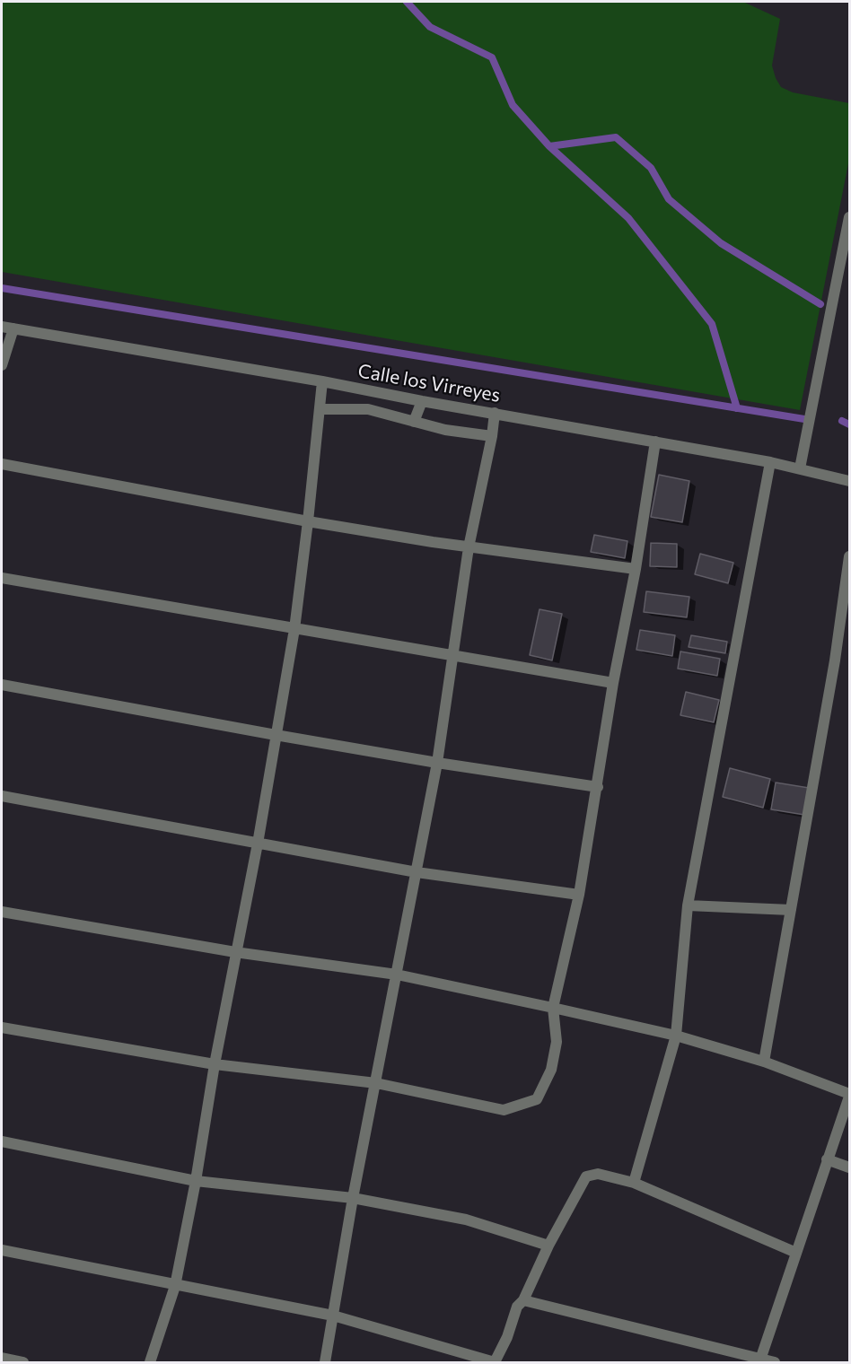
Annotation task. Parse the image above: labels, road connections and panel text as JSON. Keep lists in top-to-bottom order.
{
  "streets": {
    "street": ["Calle los Virreyes"]
  }
}
